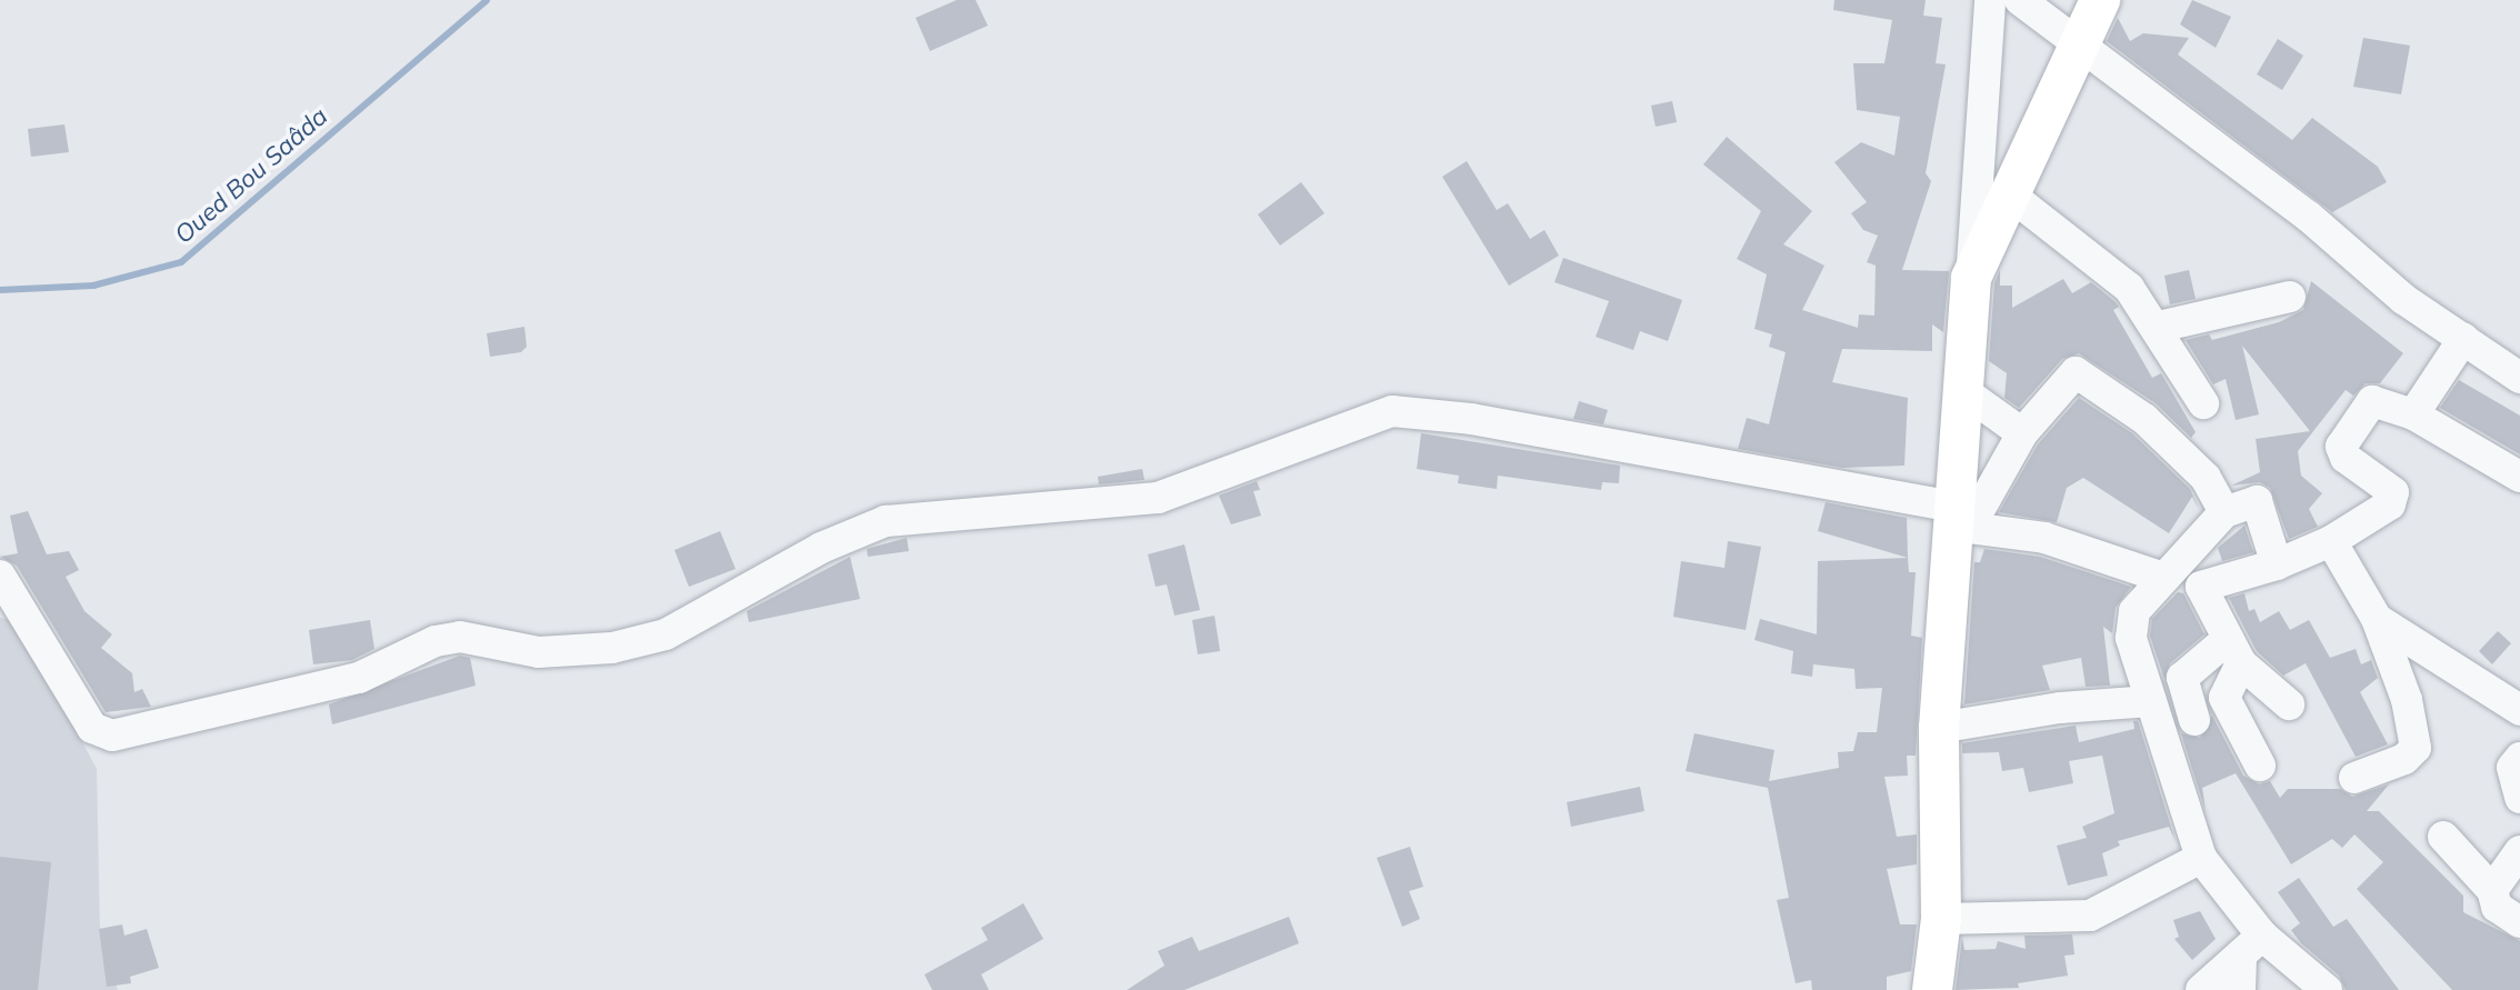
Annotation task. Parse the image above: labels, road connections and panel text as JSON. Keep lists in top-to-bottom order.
{
  "water": ["Oued Bou Saâda"]
}
